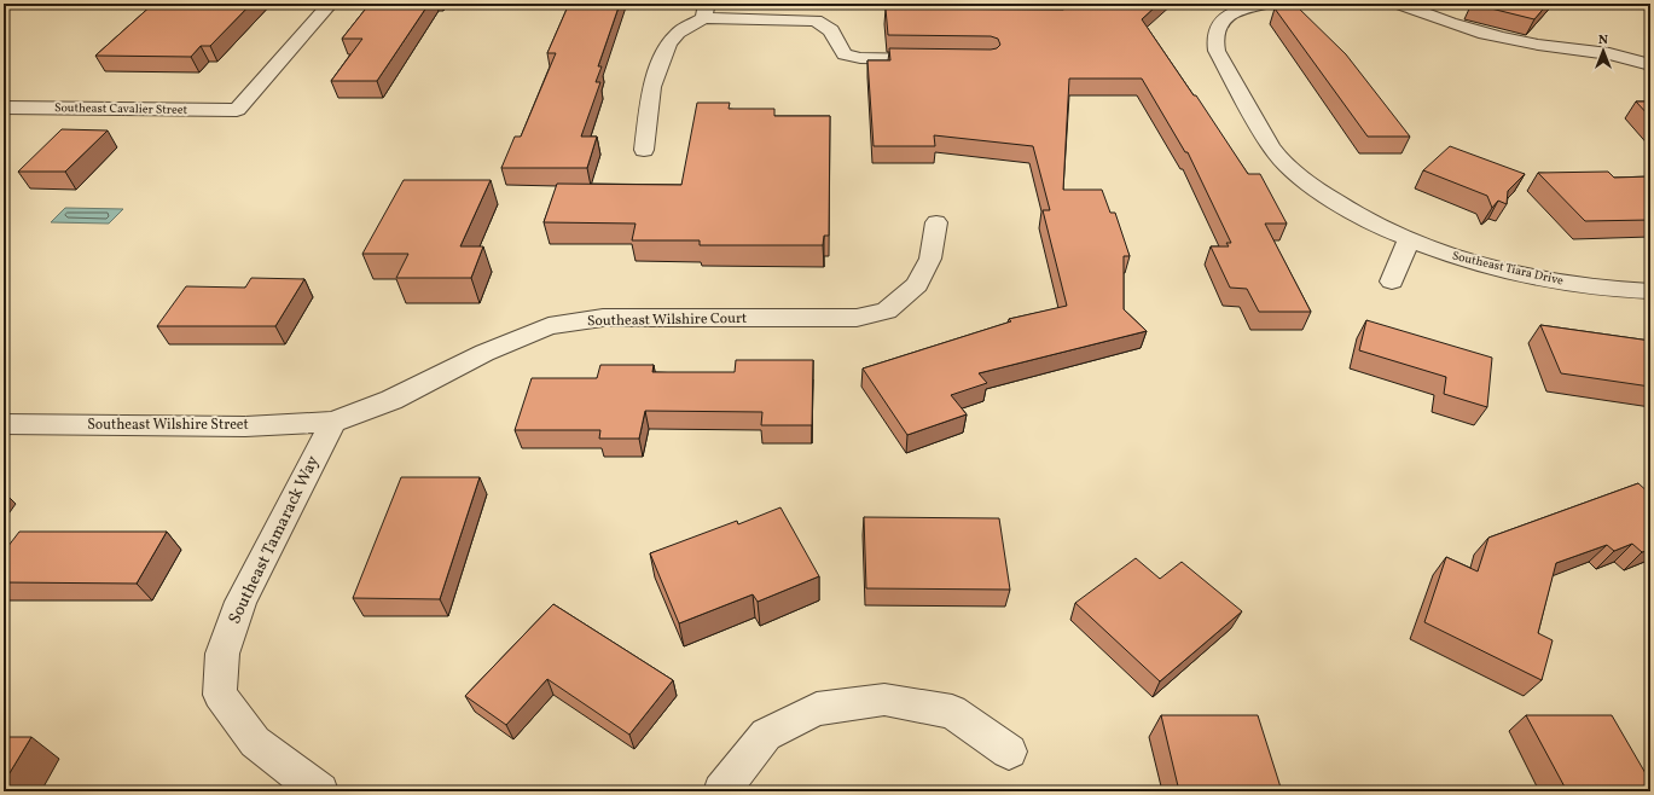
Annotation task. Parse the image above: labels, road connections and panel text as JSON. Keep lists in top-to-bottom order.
{
  "streets": {
    "street": [
      "Southeast Cavalier Street",
      "Southeast Tiara Drive",
      "Southeast Wilshire Court",
      "Southeast Wilshire Street",
      "Southeast Tamarack Way"
    ]
  },
  "crossings": [
    ["Southeast Wilshire Court", "Southeast Wilshire Street"],
    ["Southeast Wilshire Court", "Southeast Tamarack Way"],
    ["Southeast Wilshire Street", "Southeast Tamarack Way"]
  ],
  "north": "top"
}
